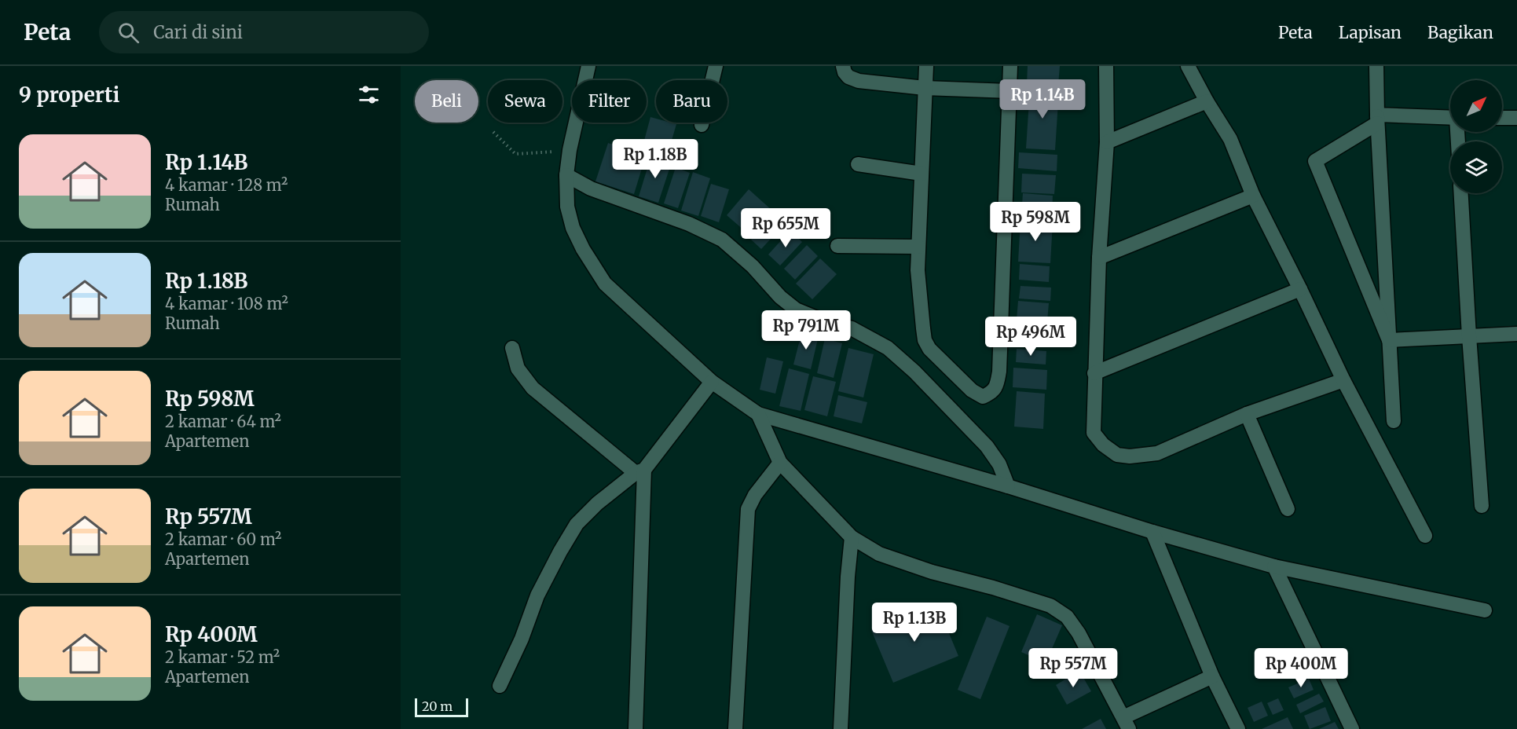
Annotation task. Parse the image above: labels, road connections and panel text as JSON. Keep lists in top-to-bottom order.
{
  "scale_bar": "20 m",
  "north": "top right",
  "page": {
    "header": "Peta",
    "search": "Cari di sini",
    "nav": ["Peta", "Lapisan", "Bagikan"],
    "heading": "9 properti",
    "price": [
      "Rp 1.14B",
      "Rp 1.18B",
      "Rp 598M",
      "Rp 655M",
      "Rp 791M",
      "Rp 496M",
      "Rp 1.13B",
      "Rp 557M",
      "Rp 400M"
    ],
    "chip": [
      "Beli",
      "Sewa",
      "Filter",
      "Baru"
    ],
    "list": [
      {
        "name": "Rp 1.14B",
        "note": "4 kamar · 128 m² · Rumah"
      },
      {
        "name": "Rp 1.18B",
        "note": "4 kamar · 108 m² · Rumah"
      },
      {
        "name": "Rp 598M",
        "note": "2 kamar · 64 m² · Apartemen"
      },
      {
        "name": "Rp 557M",
        "note": "2 kamar · 60 m² · Apartemen"
      },
      {
        "name": "Rp 400M",
        "note": "2 kamar · 52 m² · Apartemen"
      }
    ],
    "scale": "20 m"
  }
}
